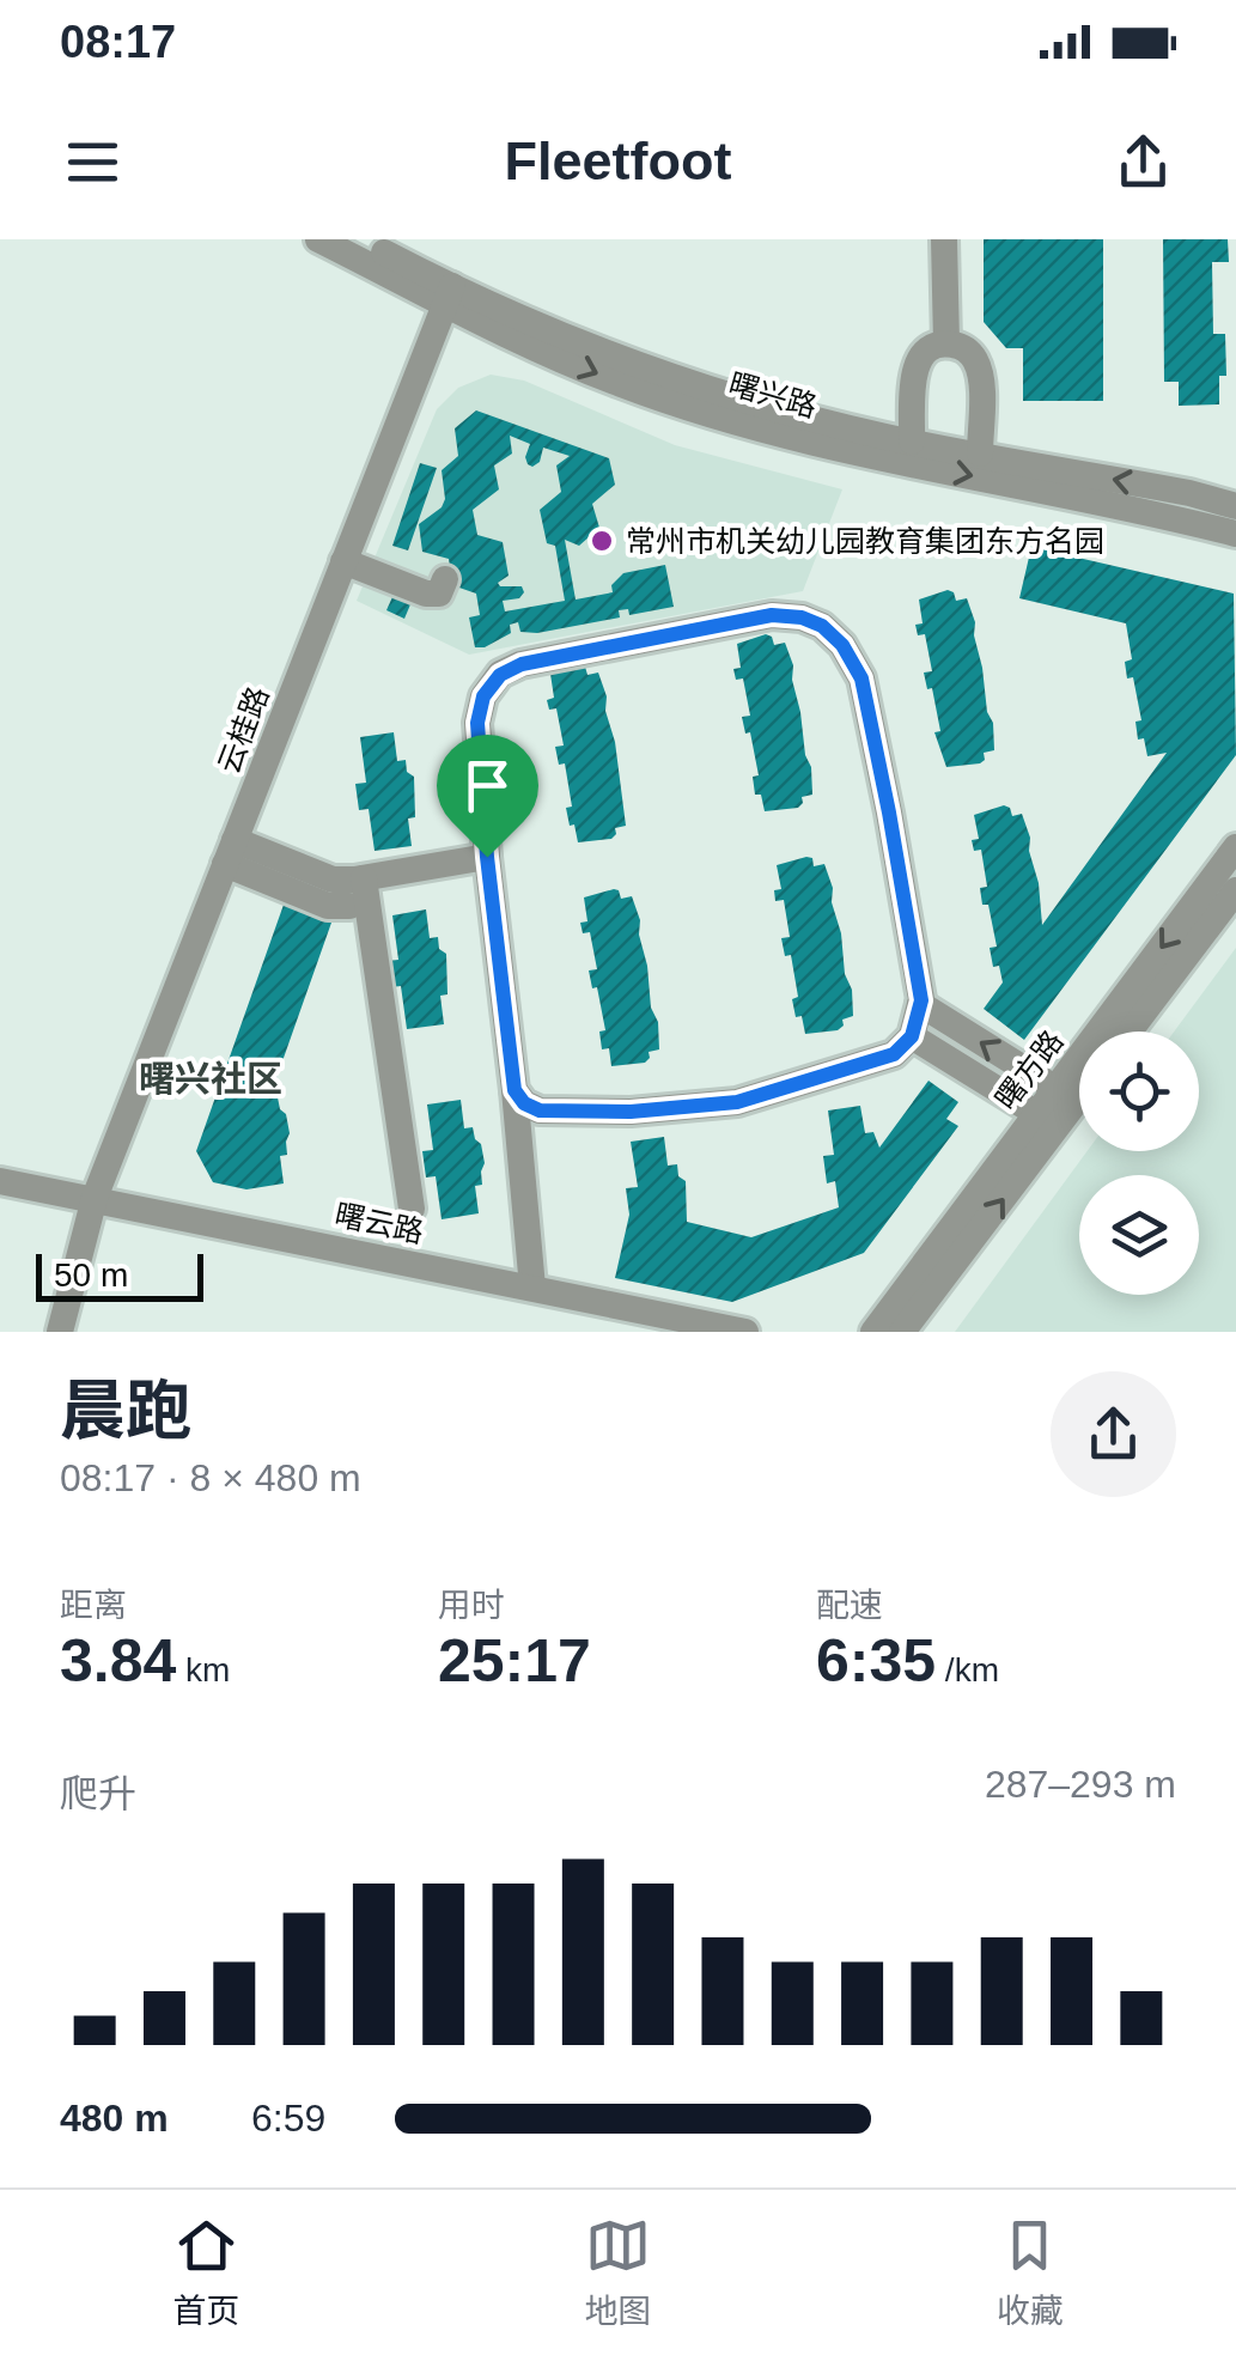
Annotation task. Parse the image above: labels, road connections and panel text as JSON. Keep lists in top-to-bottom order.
{
  "streets": {
    "street": [
      "曙兴路",
      "云桂路",
      "曙方路",
      "曙云路"
    ]
  },
  "crossings": [
    ["曙兴路", "云桂路"],
    ["云桂路", "曙云路"]
  ],
  "districts": ["曙兴社区"],
  "places": ["常州市机关幼儿园教育集团东方名园"],
  "scale_bar": "50 m",
  "page": {
    "status": "08:17",
    "header": "Fleetfoot",
    "scale": "50 m",
    "heading": ["晨跑", "08:17 · 8 × 480 m"],
    "stats": [
      ["距离", "3.84 km"],
      ["用时", "25:17"],
      ["配速", "6:35 /km"]
    ],
    "chart": ["爬升", "287–293 m"],
    "list": [
      {
        "name": "480 m",
        "note": "6:59"
      }
    ],
    "tabs": ["首页", "地图", "收藏"]
  }
}
